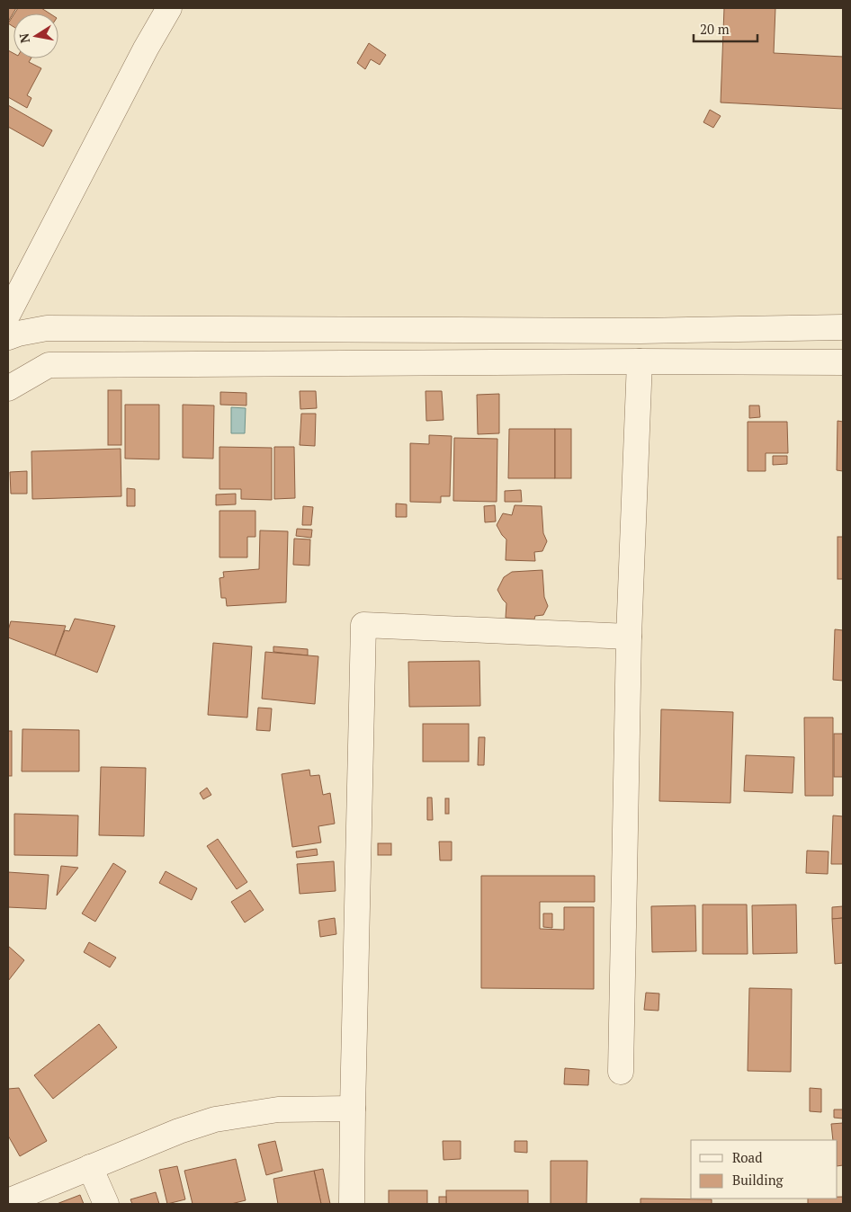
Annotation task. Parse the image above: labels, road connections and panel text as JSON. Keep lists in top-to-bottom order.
{
  "legend": ["Road", "Building"],
  "scale_bar": "20 m",
  "north": "left"
}
